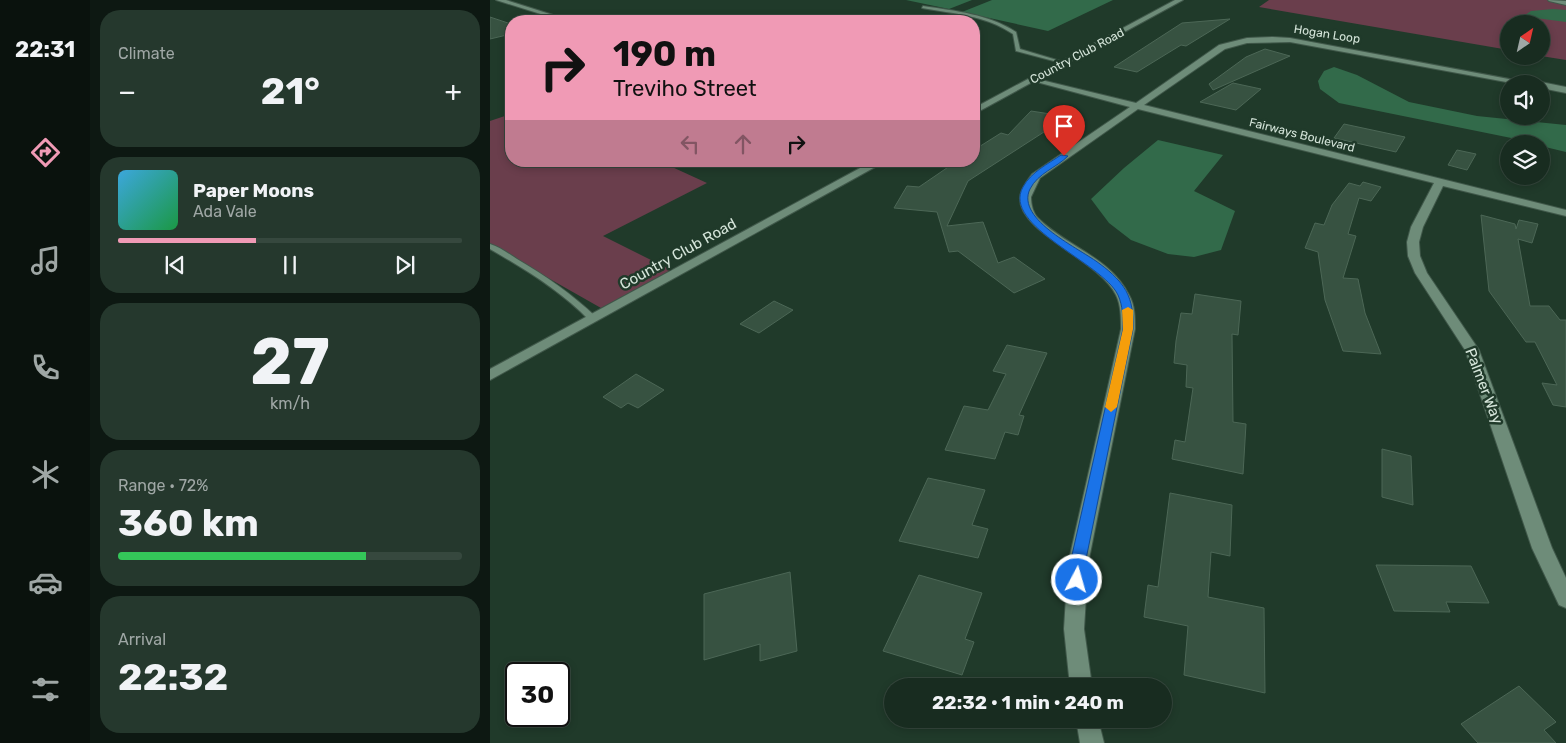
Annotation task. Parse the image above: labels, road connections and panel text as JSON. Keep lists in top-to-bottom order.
{
  "streets": {
    "street": [
      "Hogan Loop",
      "Country Club Road",
      "Fairways Boulevard",
      "Palmer Way"
    ]
  },
  "crossings": [
    ["Hogan Loop", "Fairways Boulevard"],
    ["Country Club Road", "Fairways Boulevard"],
    ["Fairways Boulevard", "Palmer Way"]
  ],
  "north": "top right",
  "page": {
    "tabs": "22:31",
    "tile": [
      "Climate",
      ["27", "km/h"],
      ["Range · 72%", "360 km"],
      ["Arrival", "22:32"]
    ],
    "turn": ["190 m", "Treviho Street"],
    "heat": ["−", "21°", "+"],
    "song": ["Paper Moons", "Ada Vale"],
    "limit": "30",
    "trip": "22:32 · 1 min · 240 m"
  }
}
